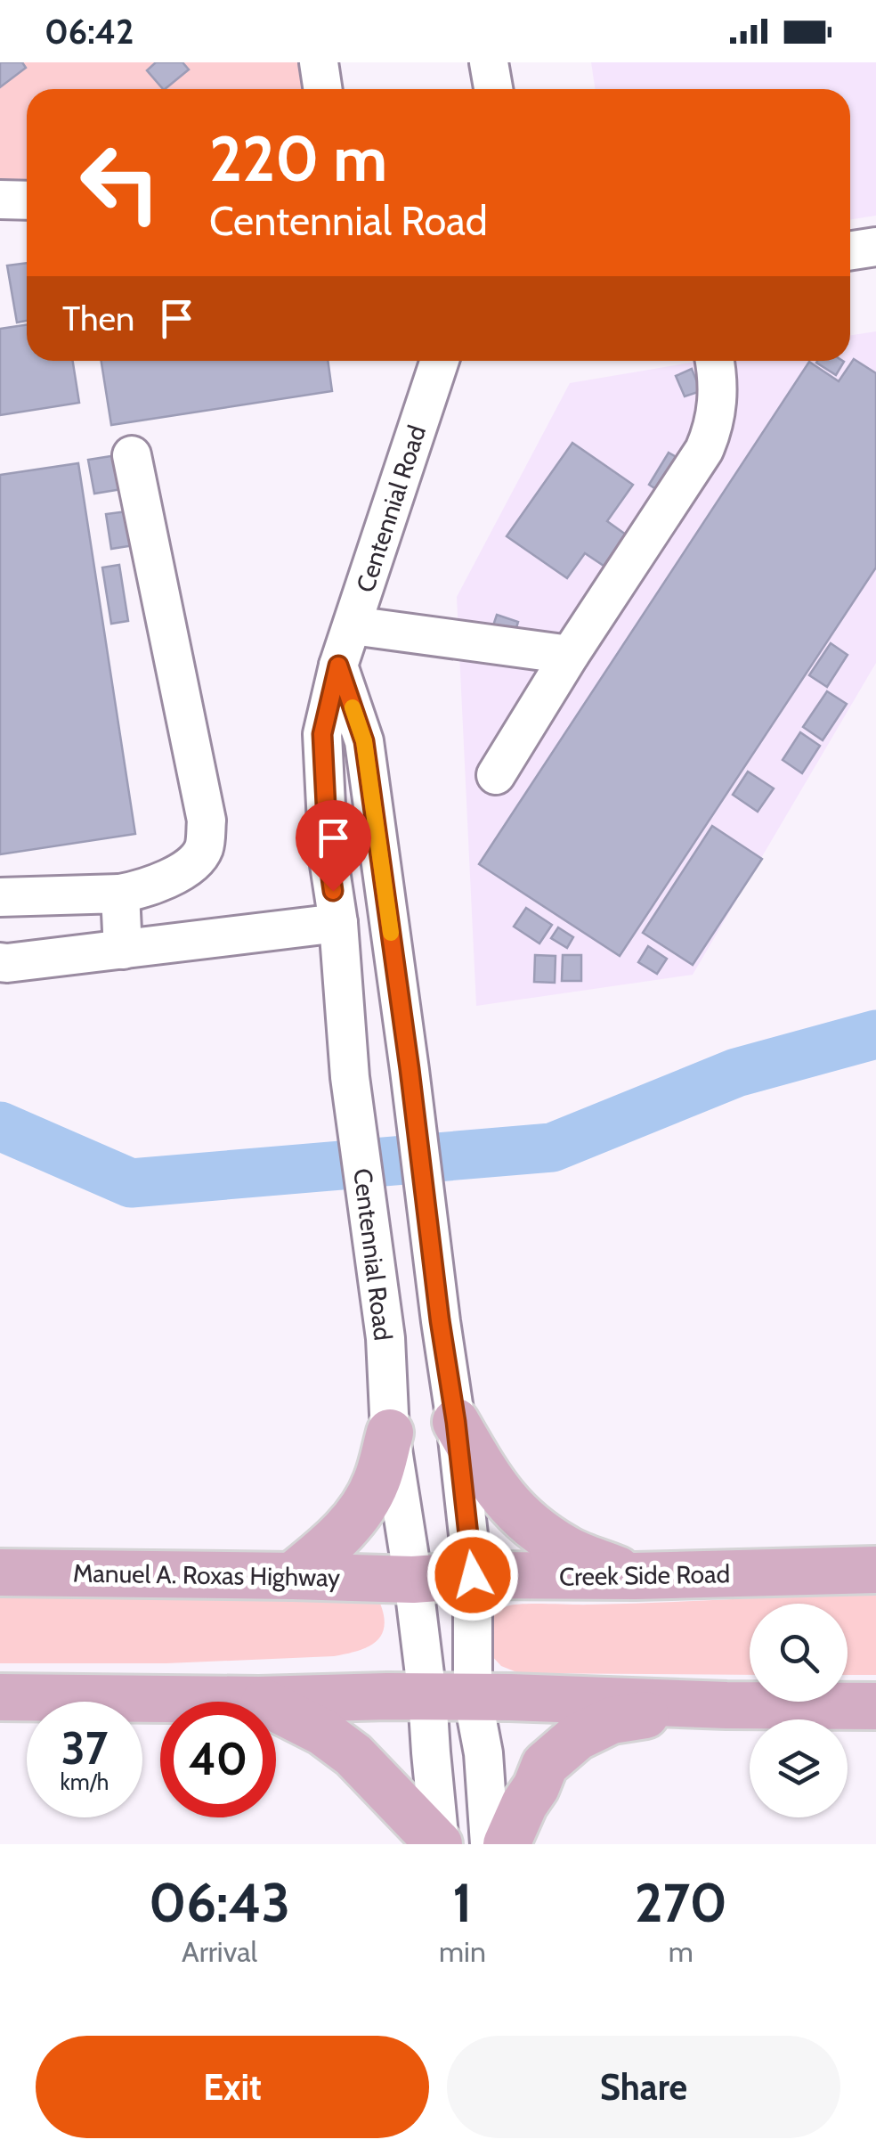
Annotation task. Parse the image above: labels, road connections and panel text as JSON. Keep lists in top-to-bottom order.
{
  "streets": {
    "main road": ["Manuel A. Roxas Highway", "Creek Side Road"],
    "street": ["Centennial Road"]
  },
  "crossings": [
    ["Centennial Road", "Manuel A. Roxas Highway"],
    ["Centennial Road", "Creek Side Road"],
    ["Manuel A. Roxas Highway", "Creek Side Road"]
  ],
  "page": {
    "status": "06:42",
    "turn": ["220 m", "Centennial Road"],
    "then": "Then",
    "speed": "37 km/h",
    "limit": "40",
    "eta": [
      "06:43",
      "Arrival",
      "1",
      "min",
      "270",
      "m"
    ],
    "buttons": ["Exit", "Share"]
  }
}
